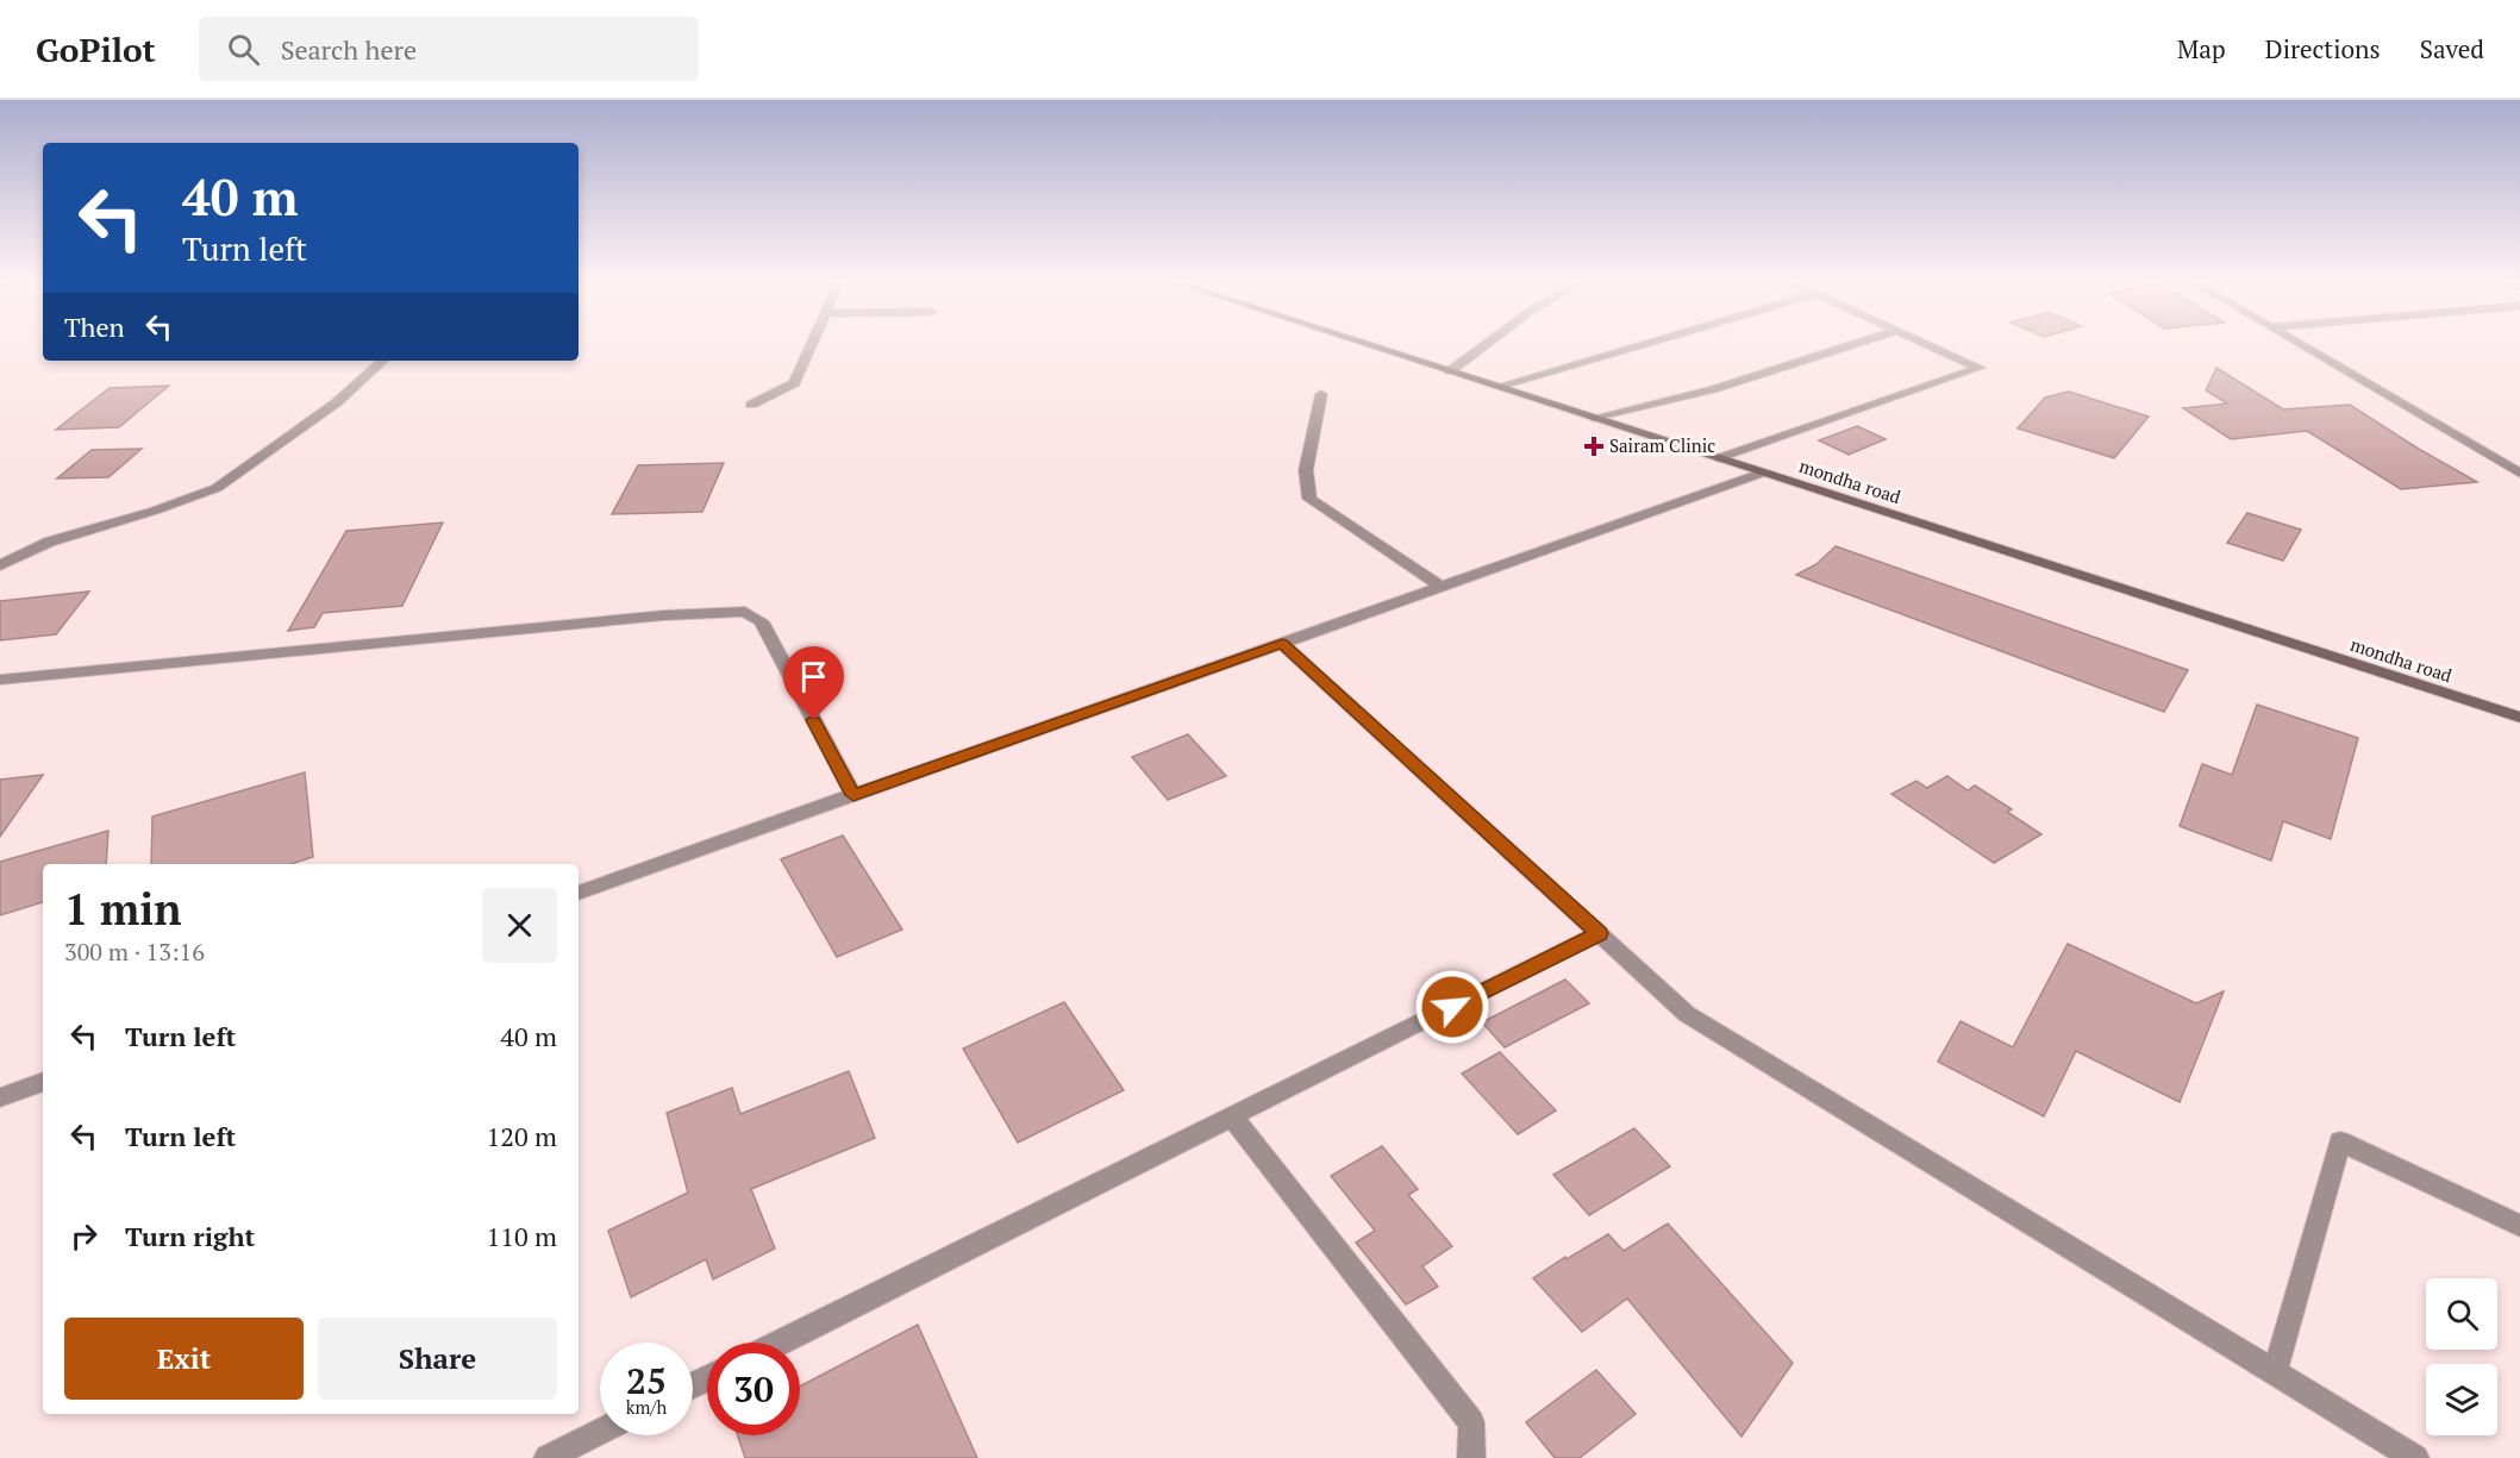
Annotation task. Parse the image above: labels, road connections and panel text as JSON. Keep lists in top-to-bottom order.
{
  "streets": {
    "street": ["mondha road"]
  },
  "places": {
    "health": ["Sairam Clinic"]
  },
  "page": {
    "header": "GoPilot",
    "search": "Search here",
    "nav": ["Map", "Directions", "Saved"],
    "turn": ["40 m", "Turn left"],
    "then": "Then",
    "heading": ["1 min", "300 m · 13:16"],
    "list": [
      {
        "name": "Turn left",
        "value": "40 m"
      },
      {
        "name": "Turn left",
        "value": "120 m"
      },
      {
        "name": "Turn right",
        "value": "110 m"
      }
    ],
    "buttons": ["Exit", "Share"],
    "speed": "25 km/h",
    "limit": "30"
  }
}
